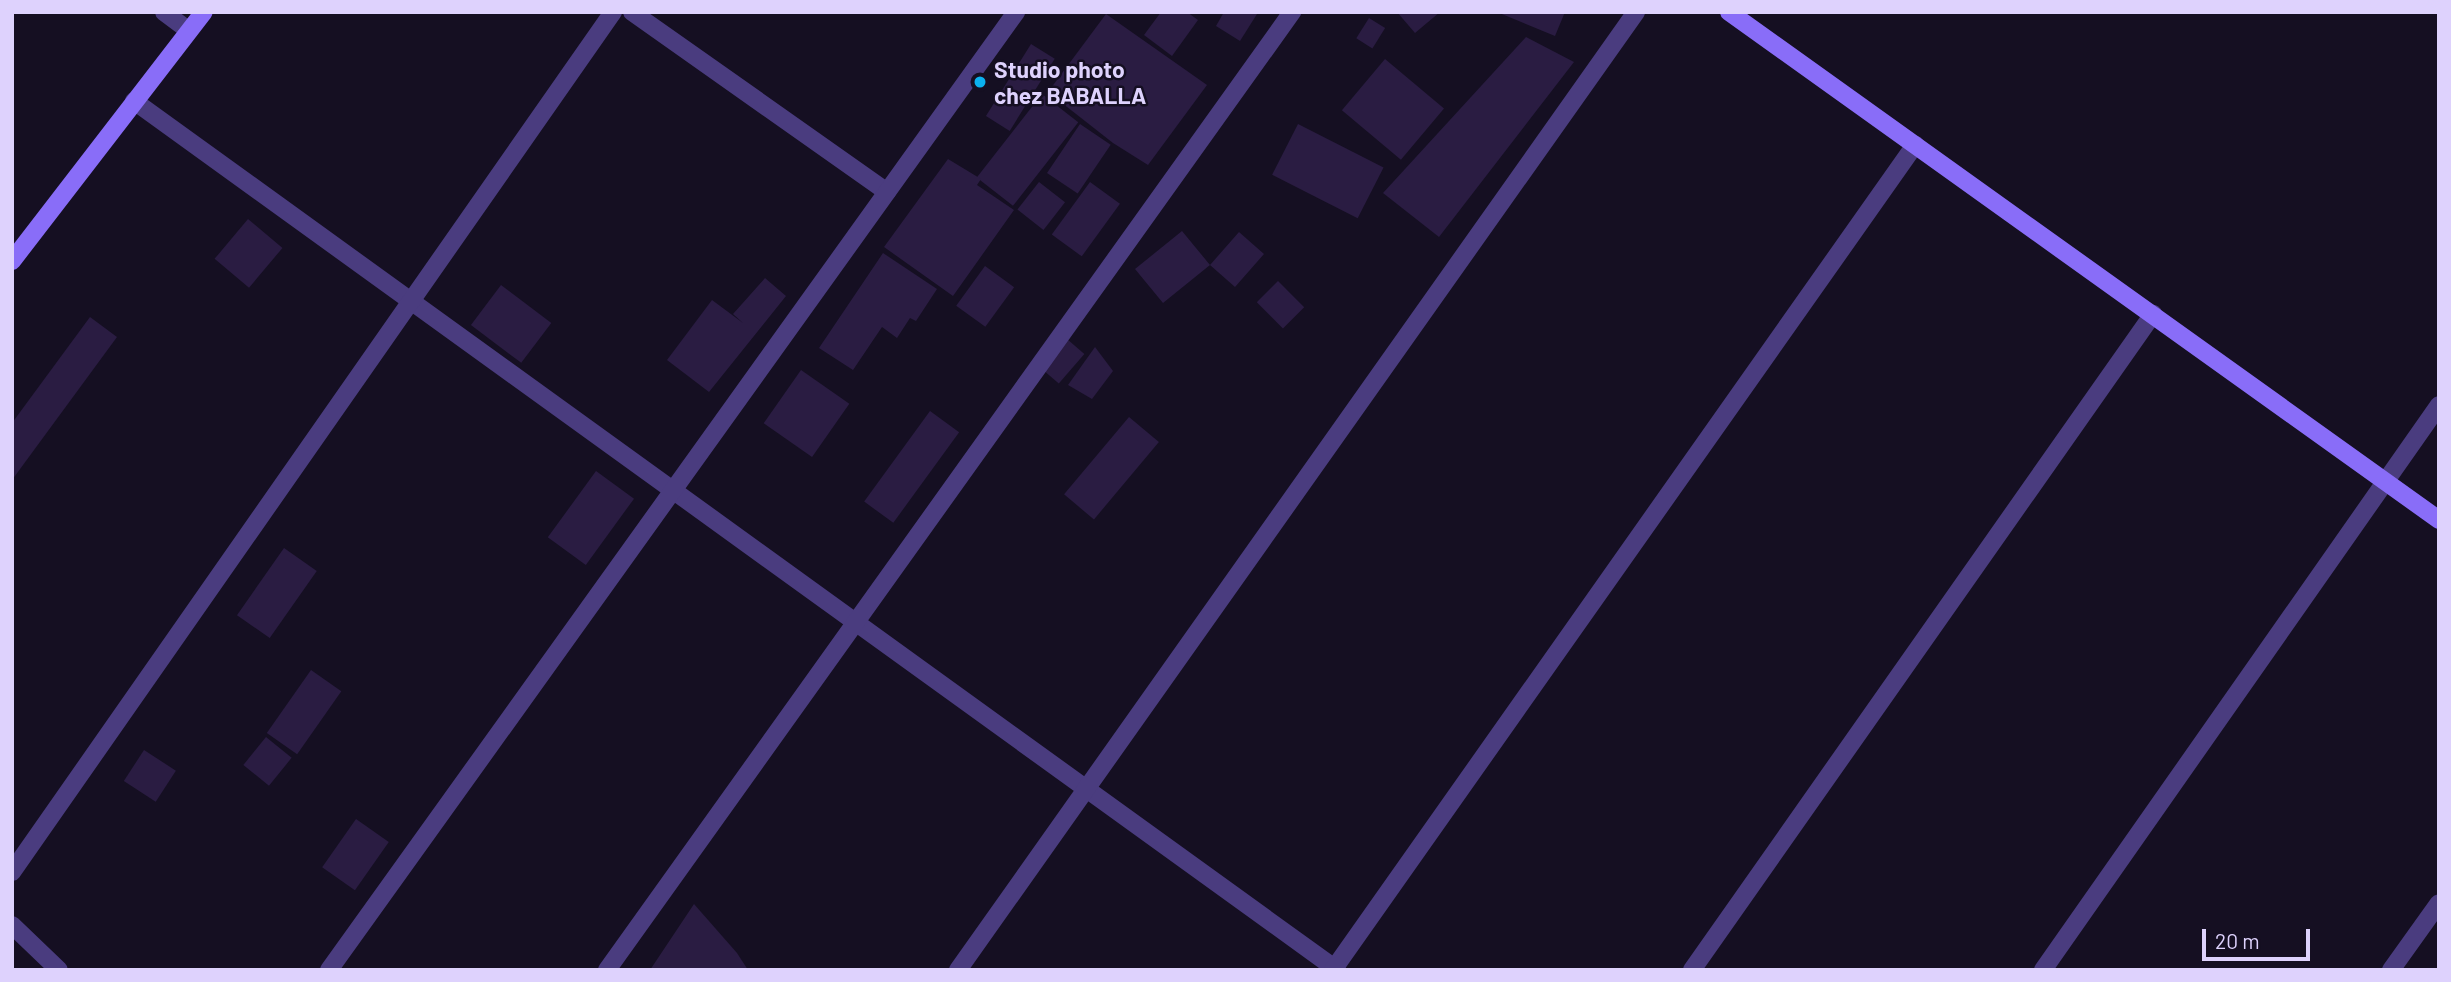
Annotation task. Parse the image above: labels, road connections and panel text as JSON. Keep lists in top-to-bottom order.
{
  "places": ["Studio photo chez BABALLA"],
  "scale_bar": "20 m"
}
